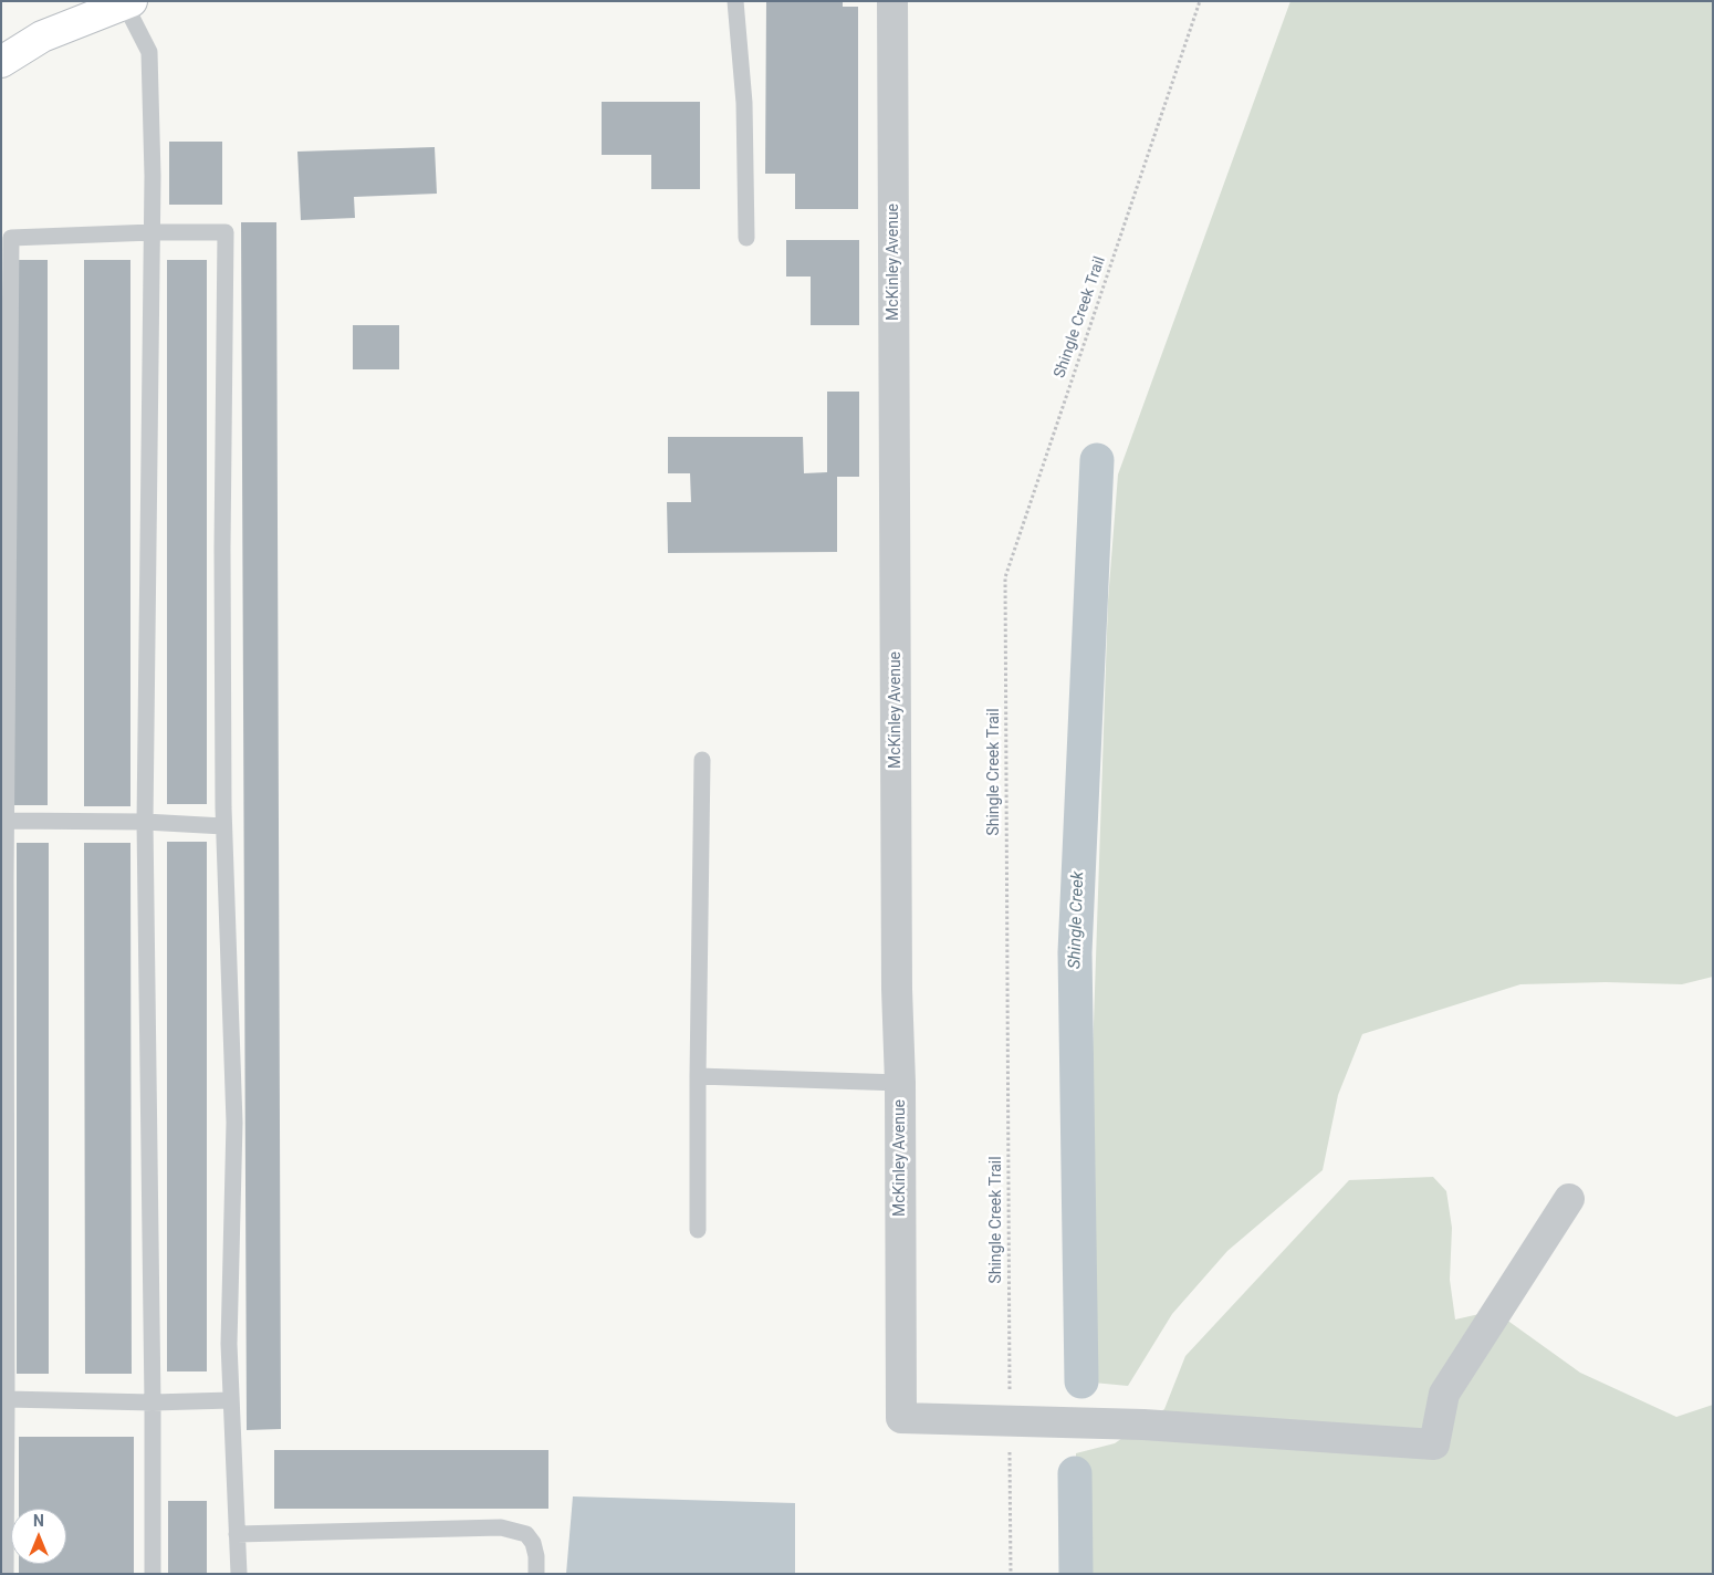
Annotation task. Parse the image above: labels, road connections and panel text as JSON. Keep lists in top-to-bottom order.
{
  "streets": {
    "street": ["McKinley Avenue"],
    "path": ["Shingle Creek Trail"]
  },
  "crossings": [
    ["McKinley Avenue", "Shingle Creek Trail"]
  ],
  "water": ["Shingle Creek"],
  "north": "top"
}
